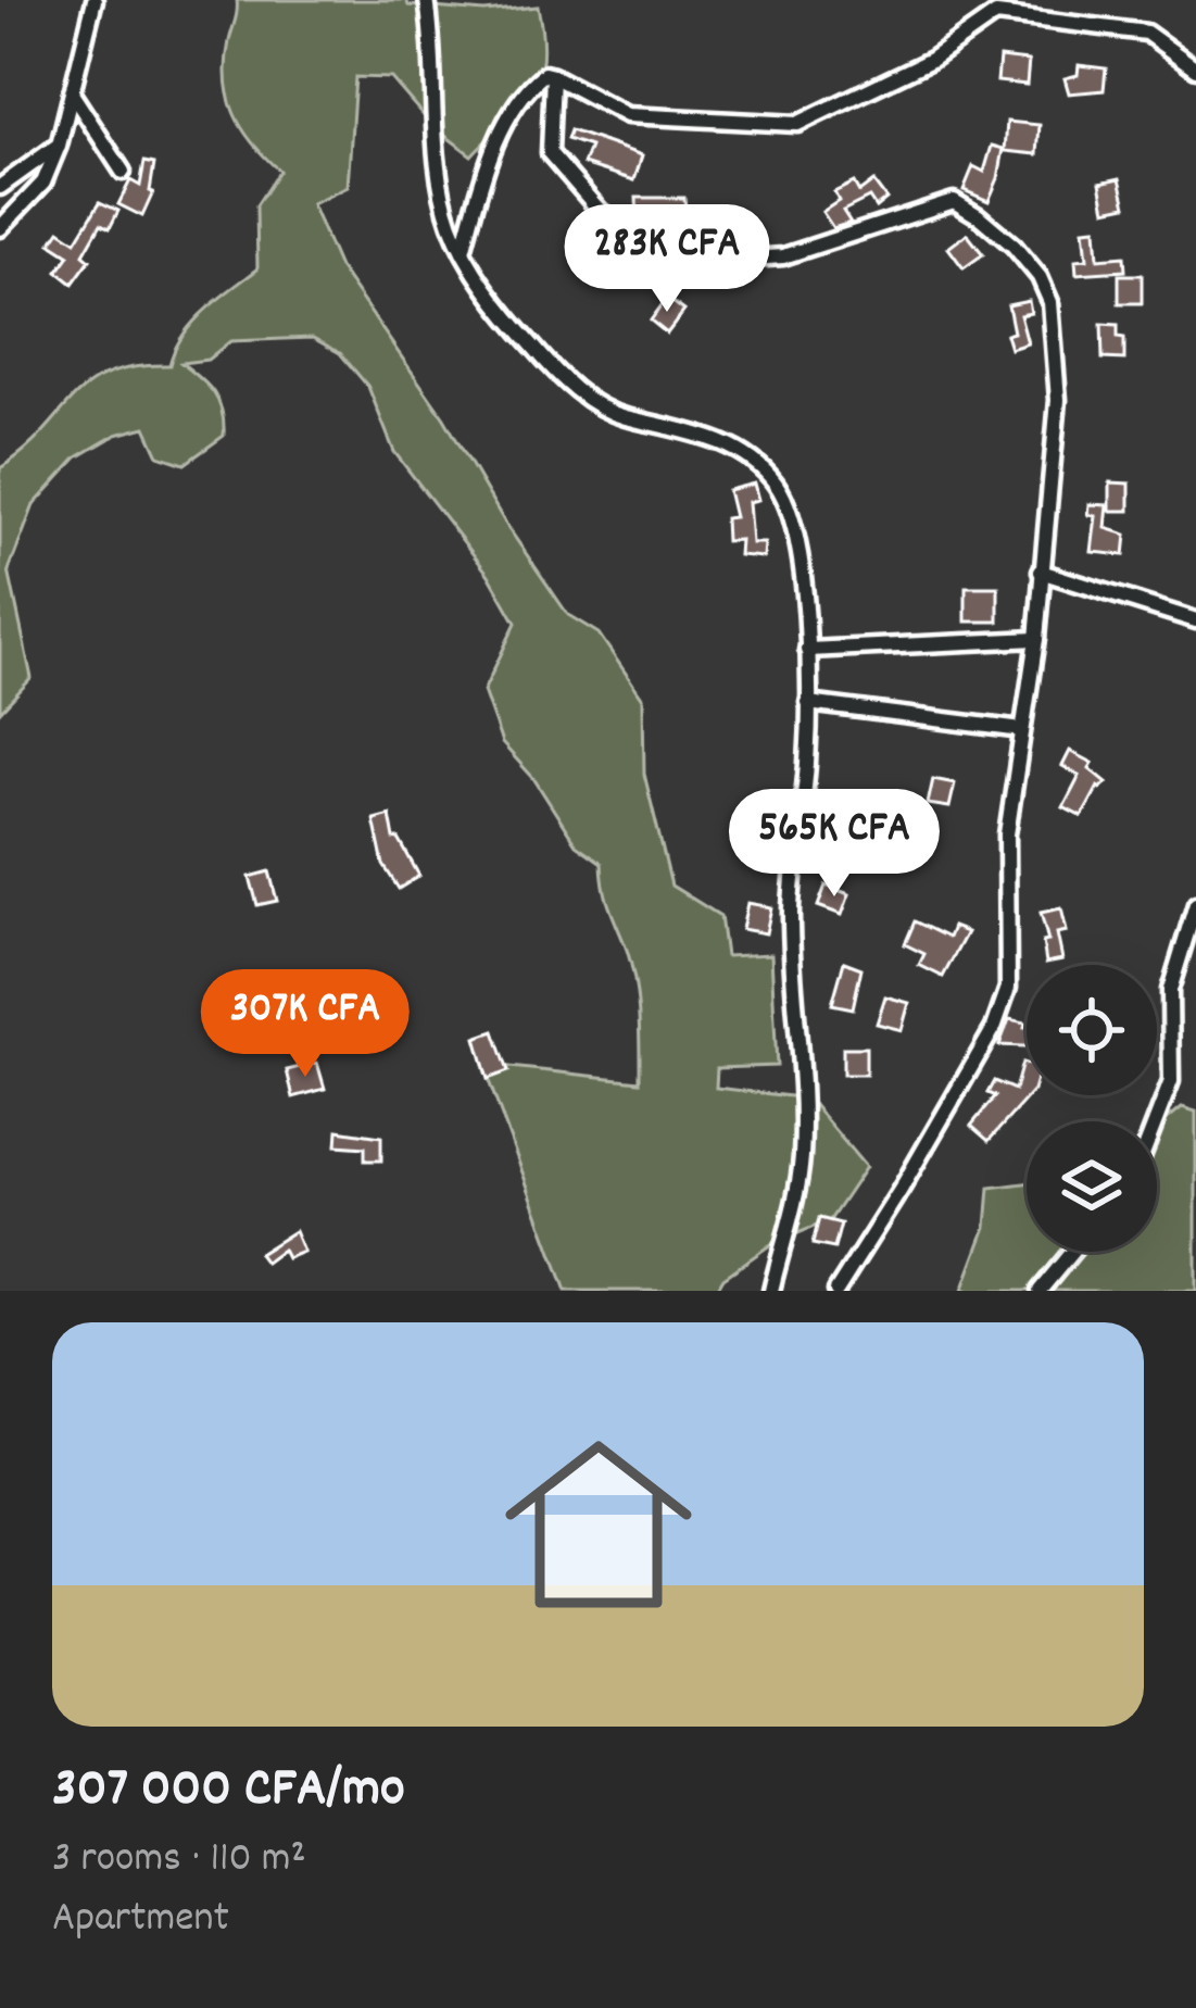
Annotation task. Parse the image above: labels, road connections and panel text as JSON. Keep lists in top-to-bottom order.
{
  "page": {
    "price": ["283K CFA", "565K CFA", "307K CFA"],
    "list": [
      {
        "name": "307 000 CFA/mo",
        "note": "3 rooms · 110 m² · Apartment"
      }
    ]
  }
}
